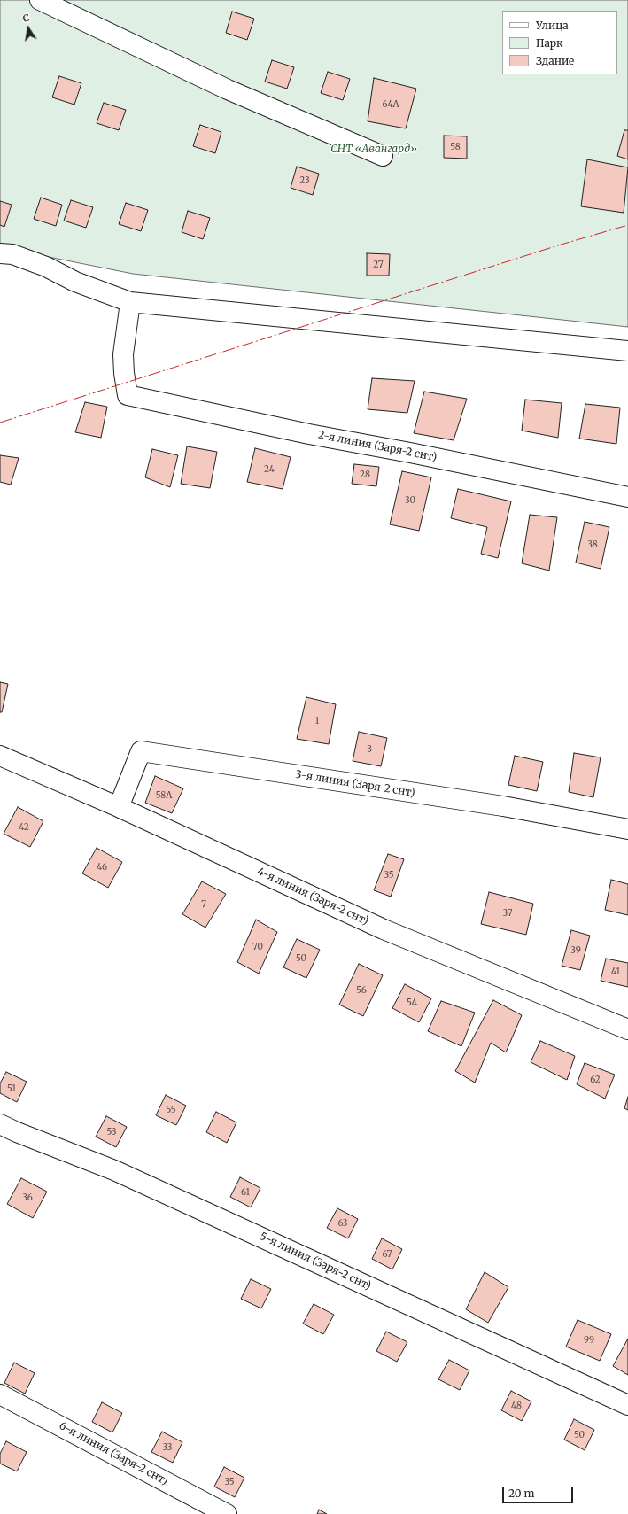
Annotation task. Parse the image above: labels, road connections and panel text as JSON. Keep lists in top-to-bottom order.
{
  "streets": {
    "street": [
      "2-я линия (Заря-2 снт)",
      "3-я линия (Заря-2 снт)",
      "4-я линия (Заря-2 снт)",
      "5-я линия (Заря-2 снт)",
      "6-я линия (Заря-2 снт)"
    ]
  },
  "crossings": [
    ["3-я линия (Заря-2 снт)", "4-я линия (Заря-2 снт)"]
  ],
  "parks": ["СНТ «Авангард»"],
  "house_numbers": [
    "64А",
    "58",
    "23",
    "27",
    "24",
    "28",
    "30",
    "38",
    "1",
    "3",
    "58А",
    "42",
    "46",
    "35",
    "7",
    "37",
    "70",
    "39",
    "50",
    "41",
    "56",
    "54",
    "62",
    "51",
    "55",
    "53",
    "61",
    "36",
    "63",
    "67",
    "99",
    "48",
    "50",
    "33",
    "35"
  ],
  "legend": ["Улица", "Парк", "Здание"],
  "scale_bar": "20 m",
  "north": "top"
}
